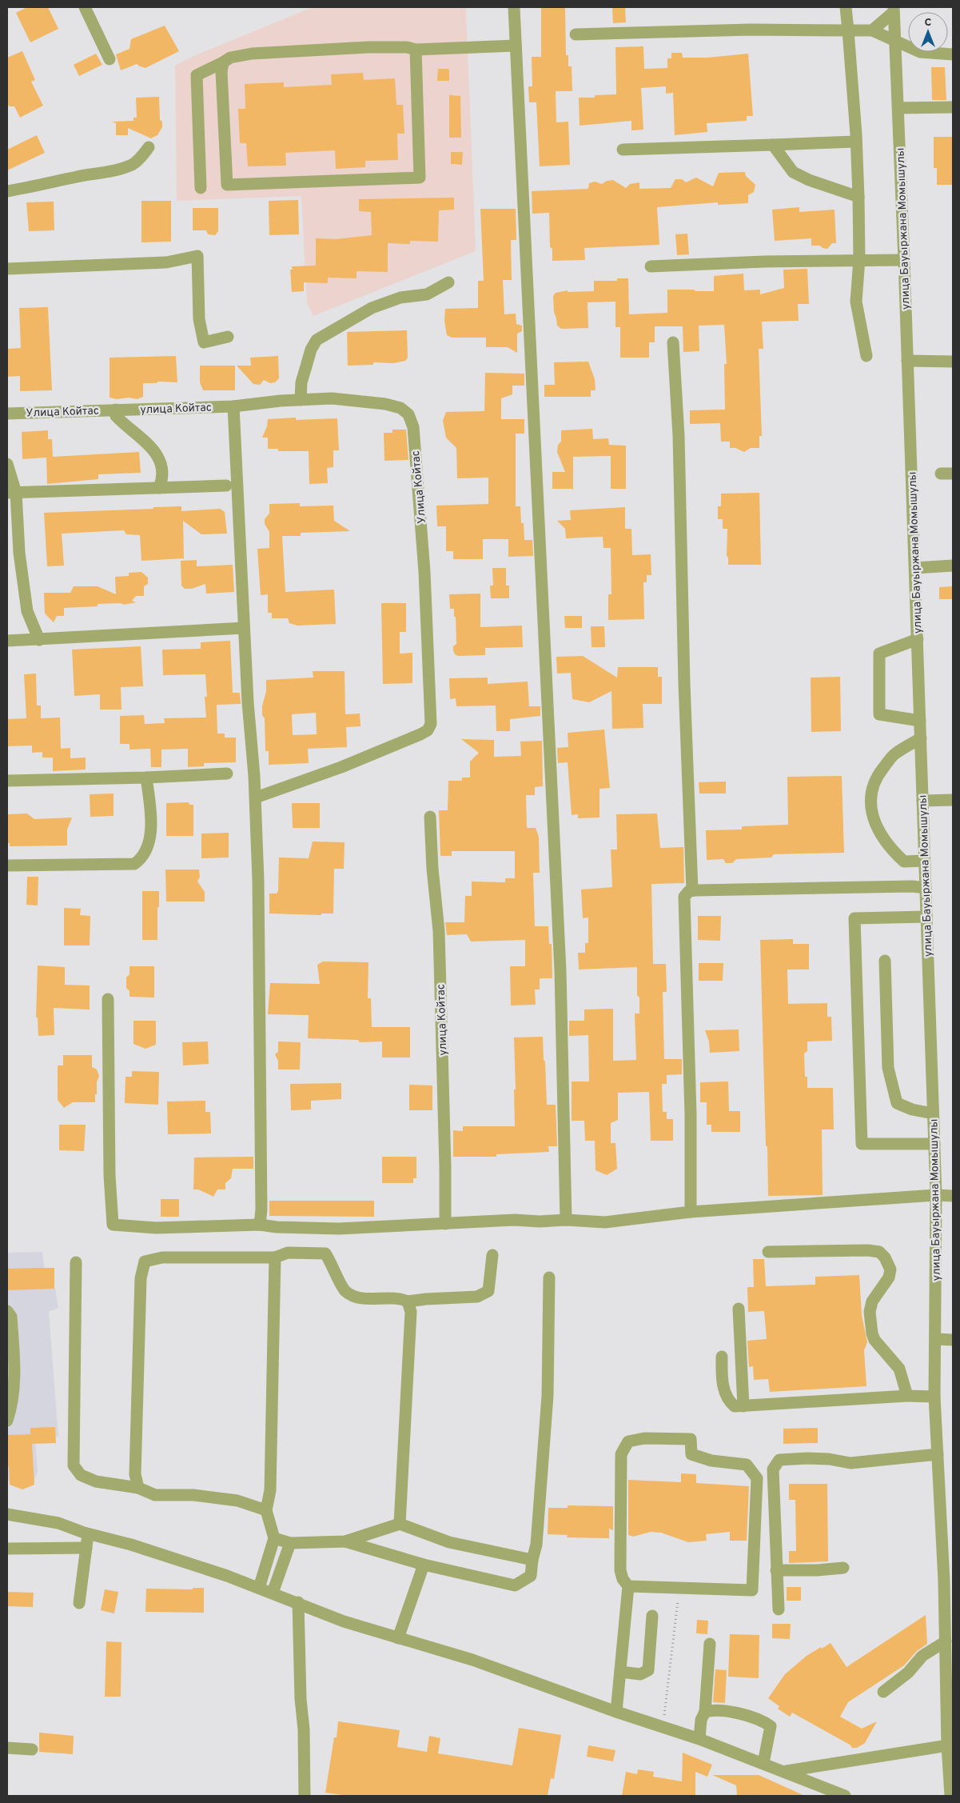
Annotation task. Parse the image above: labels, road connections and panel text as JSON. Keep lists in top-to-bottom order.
{
  "streets": {
    "street": ["улица Бауыржана Момышулы", "улица Койтас", "Улица Койтас"]
  },
  "crossings": [
    ["улица Койтас", "Улица Койтас"]
  ],
  "north": "top"
}
